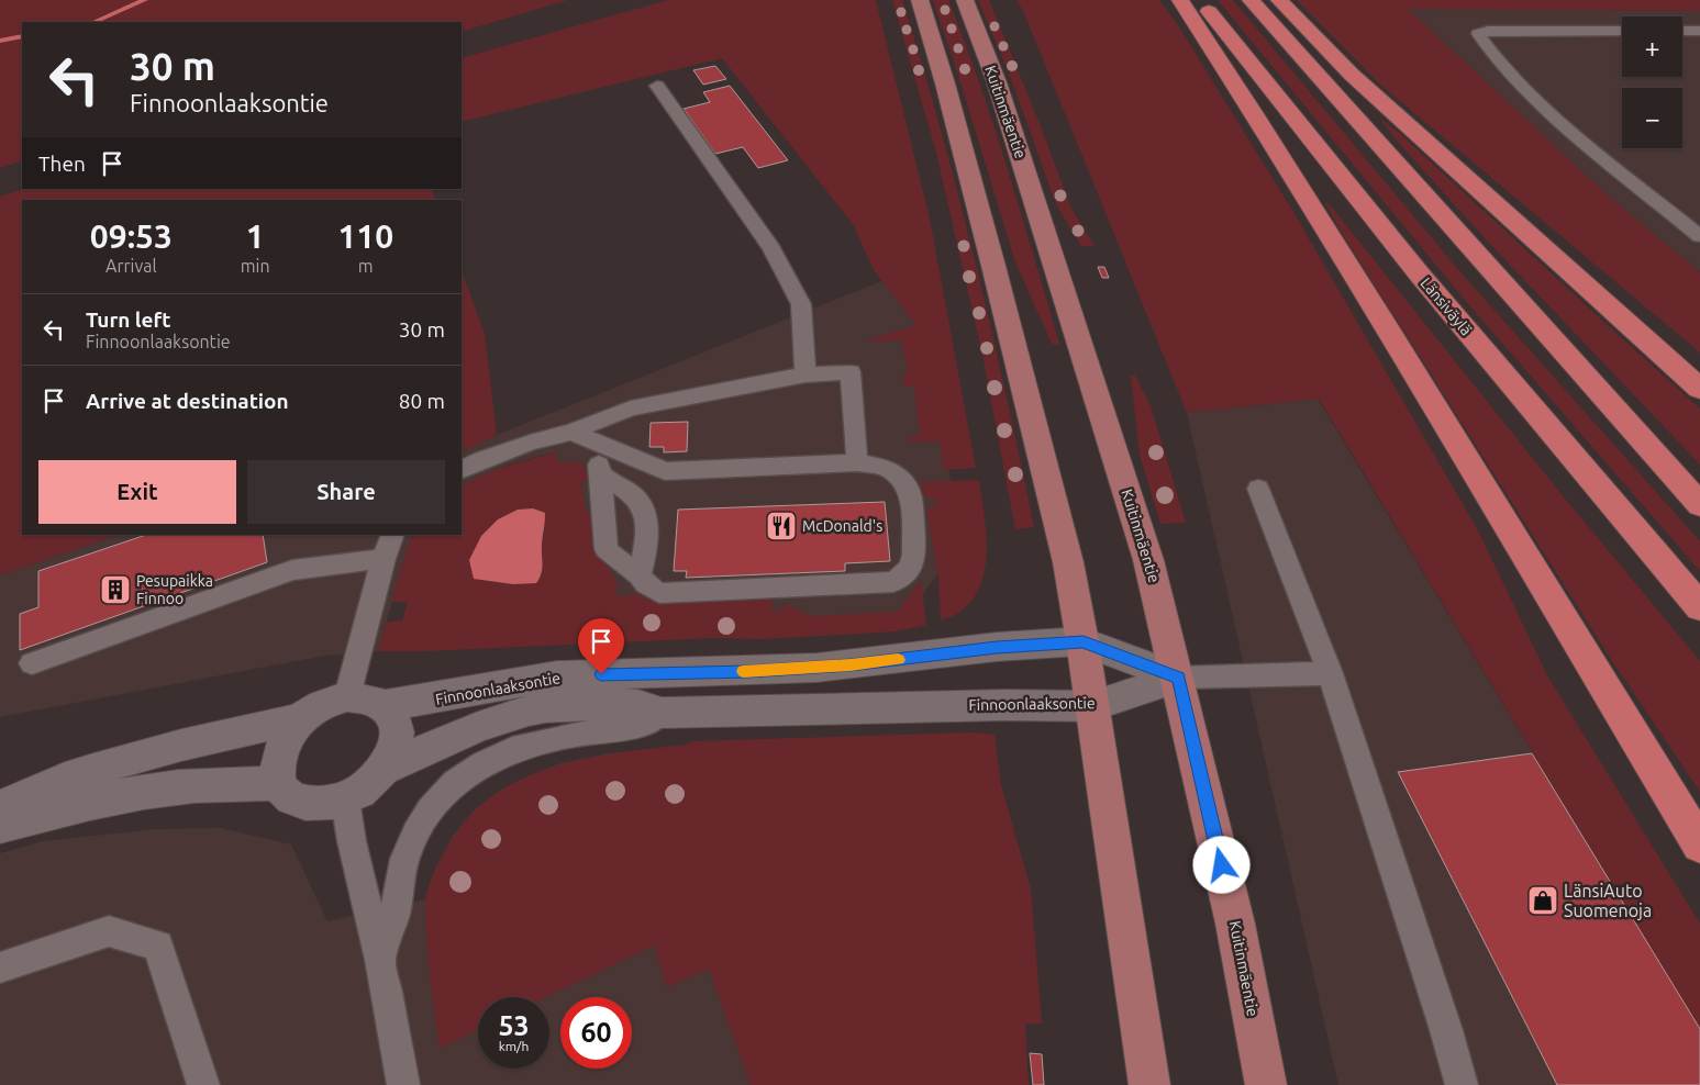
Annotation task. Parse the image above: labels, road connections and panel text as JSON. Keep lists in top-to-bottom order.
{
  "streets": {
    "highway": ["Länsiväylä"],
    "main road": ["Kuitinmäentie"],
    "street": ["Finnoonlaaksontie"]
  },
  "crossings": [
    ["Kuitinmäentie", "Finnoonlaaksontie"]
  ],
  "places": {
    "restaurant": ["McDonald's"],
    "building": ["Pesupaikka Finnoo"],
    "shop": ["LänsiAuto Suomenoja"]
  },
  "page": {
    "map_buttons": ["+", "−"],
    "turn": ["30 m", "Finnoonlaaksontie"],
    "then": "Then",
    "eta": [
      "09:53",
      "Arrival",
      "1",
      "min",
      "110",
      "m"
    ],
    "list": [
      {
        "name": "Turn left",
        "note": "Finnoonlaaksontie",
        "value": "30 m"
      },
      {
        "name": "Arrive at destination",
        "value": "80 m"
      }
    ],
    "buttons": ["Exit", "Share"],
    "speed": "53 km/h",
    "limit": "60"
  }
}
